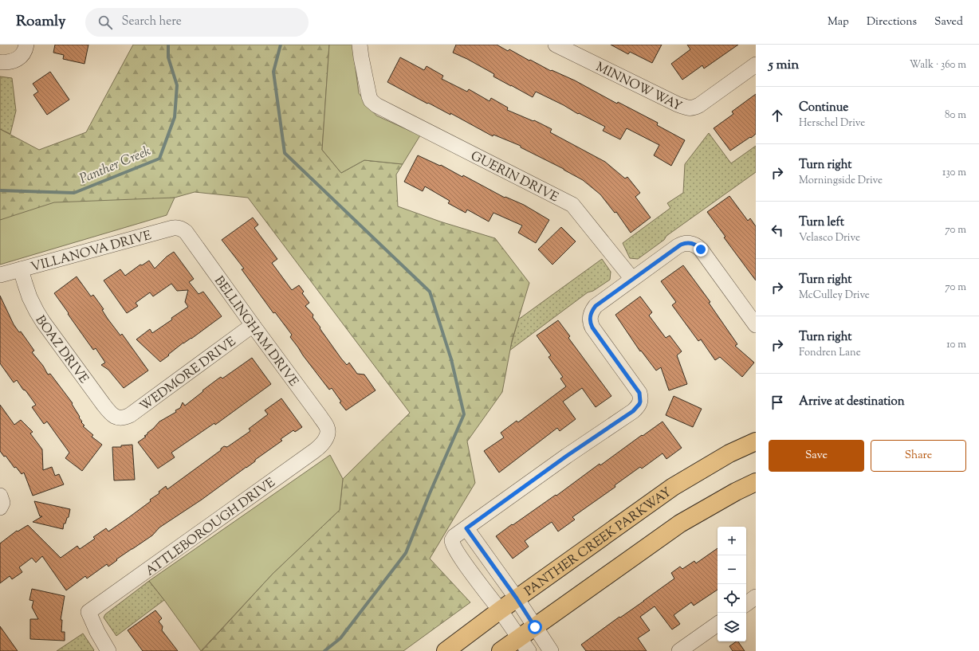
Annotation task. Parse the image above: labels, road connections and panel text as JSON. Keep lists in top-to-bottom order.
{
  "streets": {
    "main road": ["PANTHER CREEK PARKWAY"],
    "street": [
      "MINNOW WAY",
      "GUERIN DRIVE",
      "VILLANOVA DRIVE",
      "BELLINGHAM DRIVE",
      "BOAZ DRIVE",
      "WEDMORE DRIVE",
      "ATTLEBOROUGH DRIVE"
    ]
  },
  "crossings": [
    ["VILLANOVA DRIVE", "BELLINGHAM DRIVE"],
    ["VILLANOVA DRIVE", "BOAZ DRIVE"],
    ["BELLINGHAM DRIVE", "WEDMORE DRIVE"],
    ["BELLINGHAM DRIVE", "ATTLEBOROUGH DRIVE"],
    ["BOAZ DRIVE", "WEDMORE DRIVE"]
  ],
  "water": ["Panther Creek"],
  "page": {
    "header": "Roamly",
    "search": "Search here",
    "nav": ["Map", "Directions", "Saved"],
    "heading": ["5 min", "Walk · 360 m"],
    "list": [
      ["Continue", "Herschel Drive", "80 m"],
      ["Turn right", "Morningside Drive", "130 m"],
      ["Turn left", "Velasco Drive", "70 m"],
      ["Turn right", "McCulley Drive", "70 m"],
      ["Turn right", "Fondren Lane", "10 m"],
      "Arrive at destination"
    ],
    "buttons": ["Save", "Share"],
    "map_buttons": ["+", "−"]
  }
}
